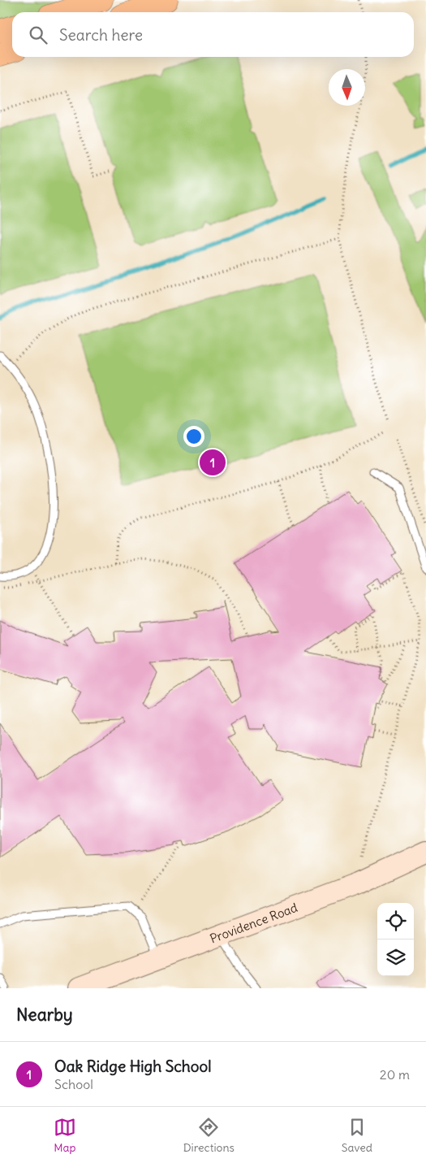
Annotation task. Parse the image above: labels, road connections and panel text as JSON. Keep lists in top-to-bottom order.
{
  "streets": {
    "street": ["Providence Road"]
  },
  "north": "bottom",
  "page": {
    "search": "Search here",
    "pins": "1",
    "heading": "Nearby",
    "list": [
      {
        "mark": "1",
        "name": "Oak Ridge High School",
        "note": "School",
        "value": "20 m"
      }
    ],
    "nav": ["Map", "Directions", "Saved"]
  }
}
